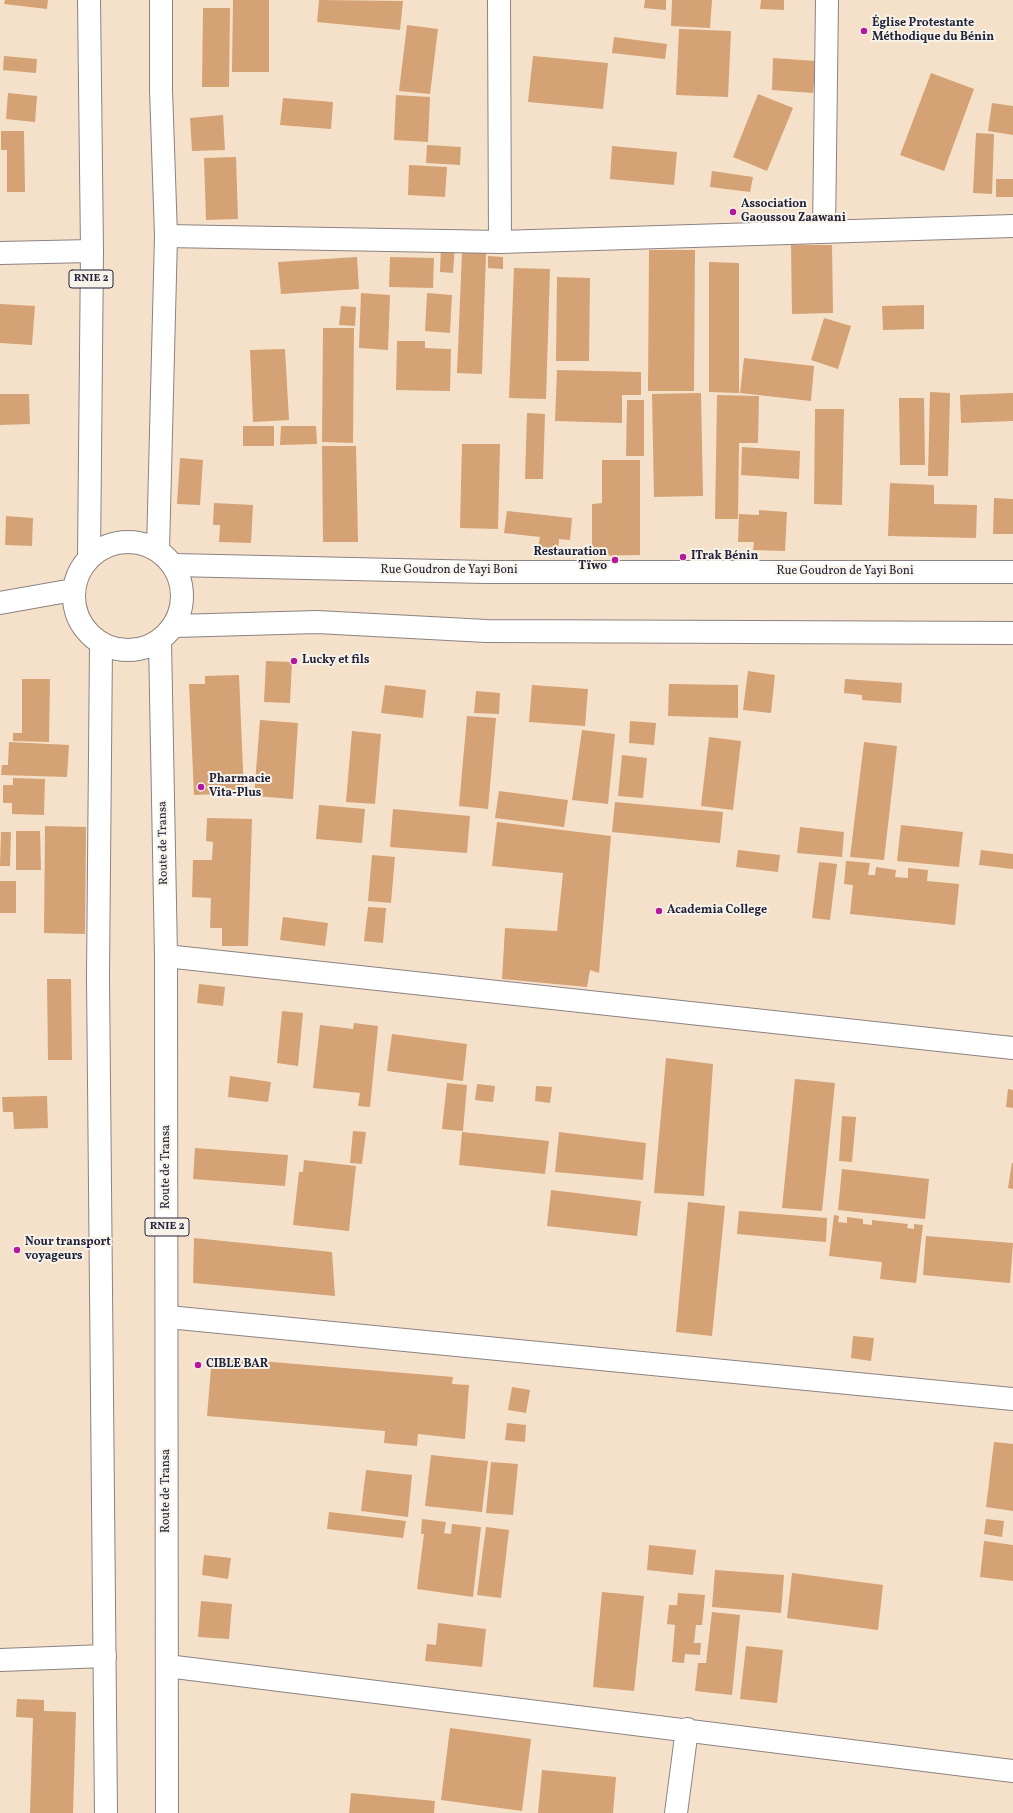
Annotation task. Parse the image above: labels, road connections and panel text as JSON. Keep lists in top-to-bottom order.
{
  "streets": {
    "street": ["RNIE 2", "Rue Goudron de Yayi Boni", "Route de Transa"]
  },
  "crossings": [
    ["RNIE 2", "Rue Goudron de Yayi Boni"],
    ["RNIE 2", "Route de Transa"],
    ["Rue Goudron de Yayi Boni", "Route de Transa"]
  ],
  "places": [
    "Église Protestante Méthodique du Bénin",
    "Association Gaoussou Zaawani",
    "ITrak Bénin",
    "Restauration Tïwo",
    "Lucky et fils",
    "Pharmacie Vita-Plus",
    "Academia College",
    "Nour transport voyageurs",
    "CIBLE BAR"
  ]
}
